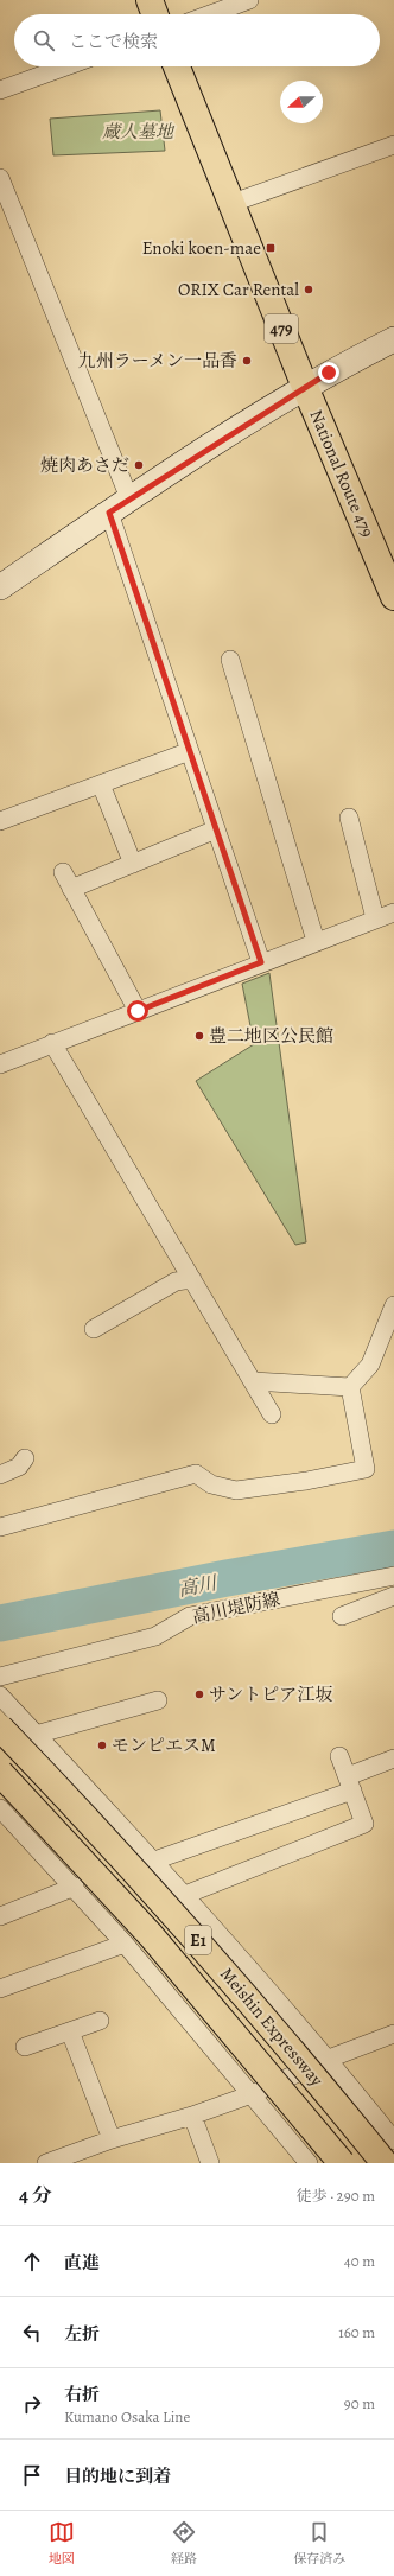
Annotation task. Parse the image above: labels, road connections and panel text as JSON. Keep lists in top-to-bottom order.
{
  "streets": {
    "highway": [
      "479",
      "National Route 479",
      "E1",
      "Meishin Expressway"
    ],
    "street": ["高川堤防線"]
  },
  "water": ["高川"],
  "parks": ["蔵人墓地"],
  "places": {
    "transit": ["Enoki koen-mae"],
    "other": [
      "ORIX Car Rental",
      "九州ラーメン一品香",
      "焼肉あさだ",
      "豊二地区公民館",
      "サントピア江坂",
      "モンピエスM"
    ]
  },
  "north": "left",
  "page": {
    "search": "ここで検索",
    "heading": ["4 分", "徒歩 · 290 m"],
    "list": [
      ["直進", "40 m"],
      ["左折", "160 m"],
      ["右折", "Kumano Osaka Line", "90 m"],
      "目的地に到着"
    ],
    "nav": ["地図", "経路", "保存済み"]
  }
}
